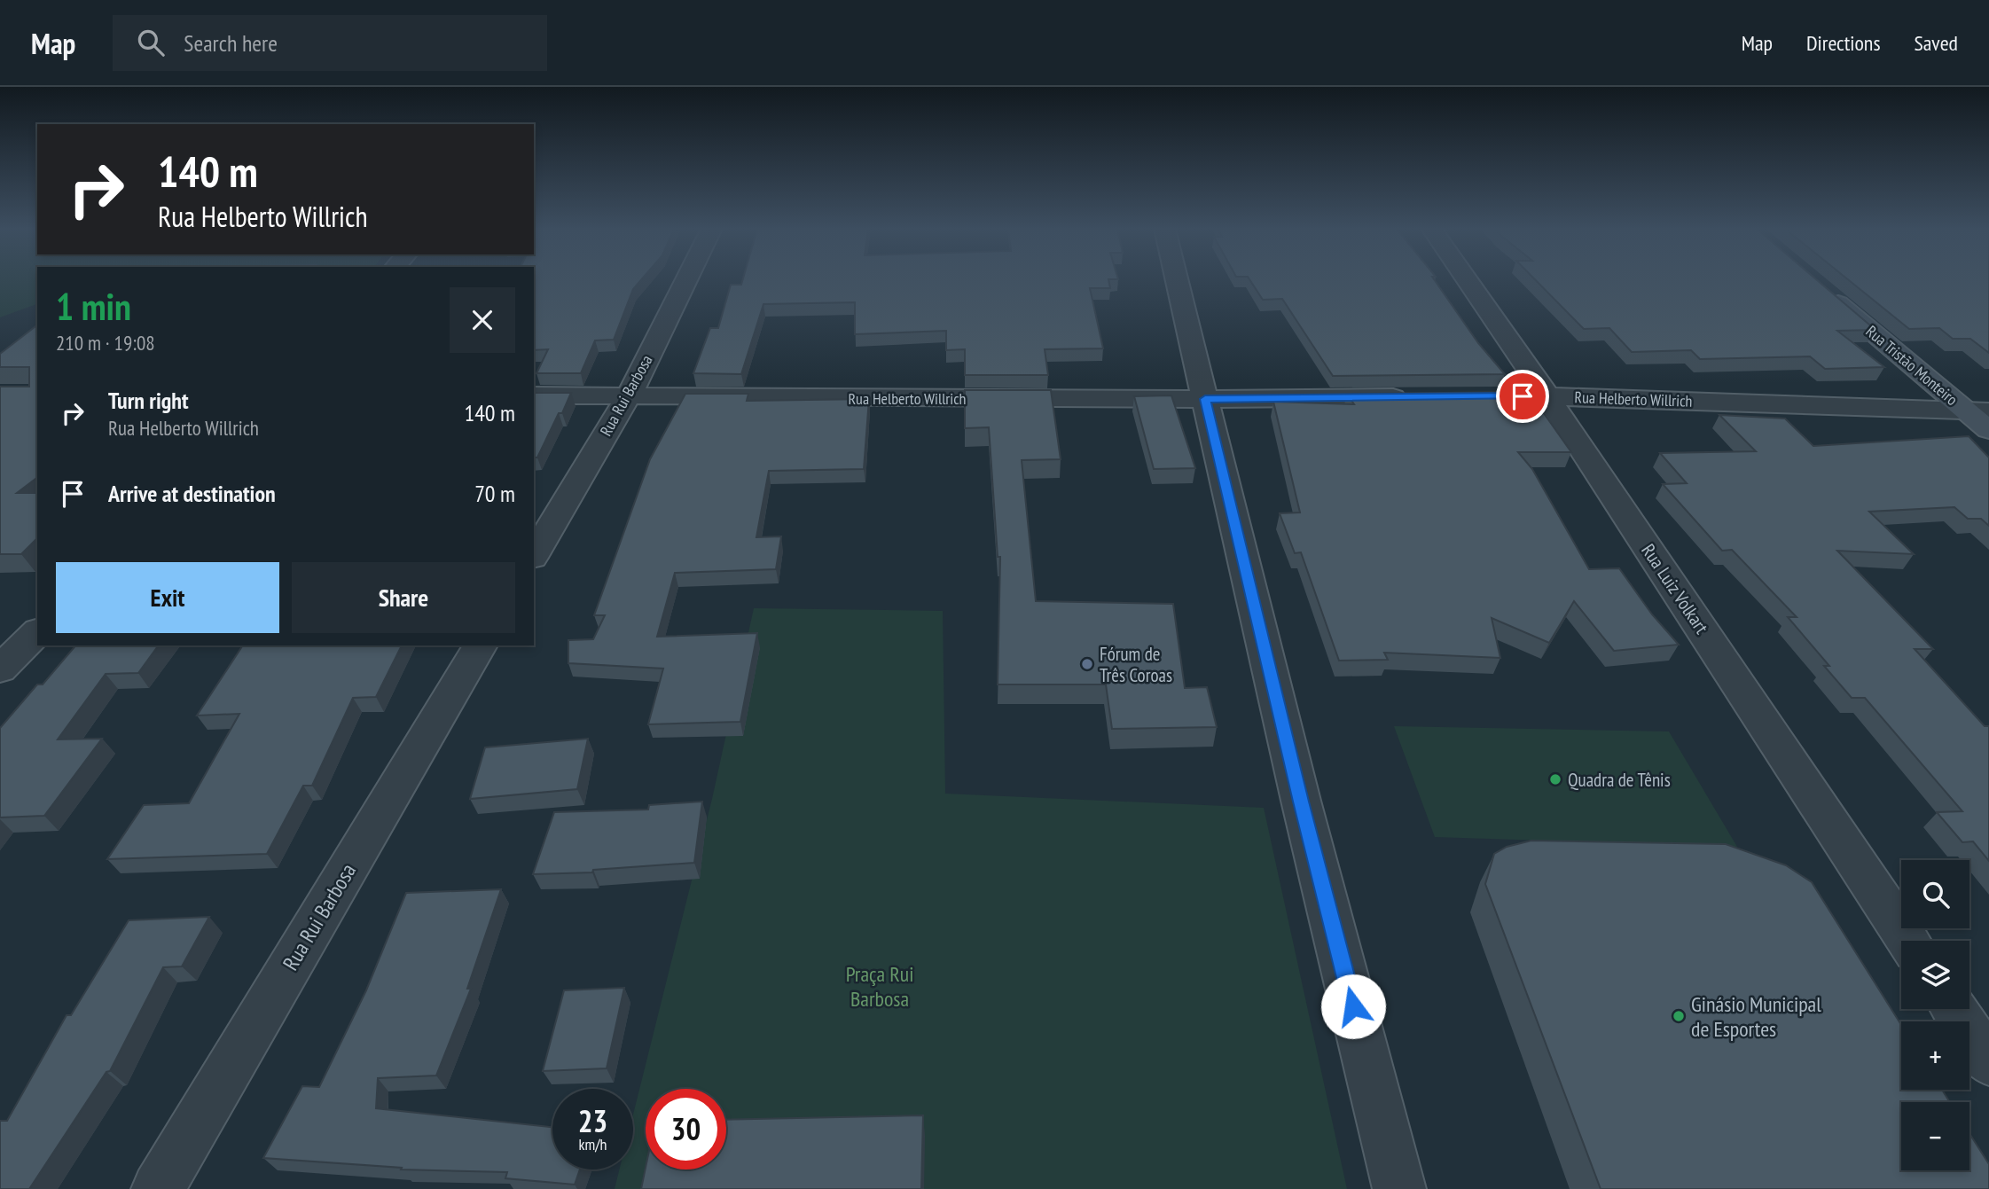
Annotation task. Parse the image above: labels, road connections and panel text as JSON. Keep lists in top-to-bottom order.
{
  "streets": {
    "main road": ["Rua Tristão Monteiro"],
    "street": ["Rua Rui Barbosa", "Rua Helberto Willrich", "Rua Luiz Volkart"]
  },
  "crossings": [
    ["Rua Tristão Monteiro", "Rua Helberto Willrich"],
    ["Rua Rui Barbosa", "Rua Helberto Willrich"],
    ["Rua Helberto Willrich", "Rua Luiz Volkart"]
  ],
  "parks": ["Praça Rui Barbosa"],
  "places": ["Fórum de Três Coroas", "Quadra de Tênis", "Ginásio Municipal de Esportes"],
  "page": {
    "header": "Map",
    "search": "Search here",
    "nav": ["Map", "Directions", "Saved"],
    "turn": ["140 m", "Rua Helberto Willrich"],
    "heading": ["1 min", "210 m · 19:08"],
    "list": [
      {
        "name": "Turn right",
        "note": "Rua Helberto Willrich",
        "value": "140 m"
      },
      {
        "name": "Arrive at destination",
        "value": "70 m"
      }
    ],
    "buttons": ["Exit", "Share"],
    "map_buttons": ["+", "−"],
    "speed": "23 km/h",
    "limit": "30"
  }
}
